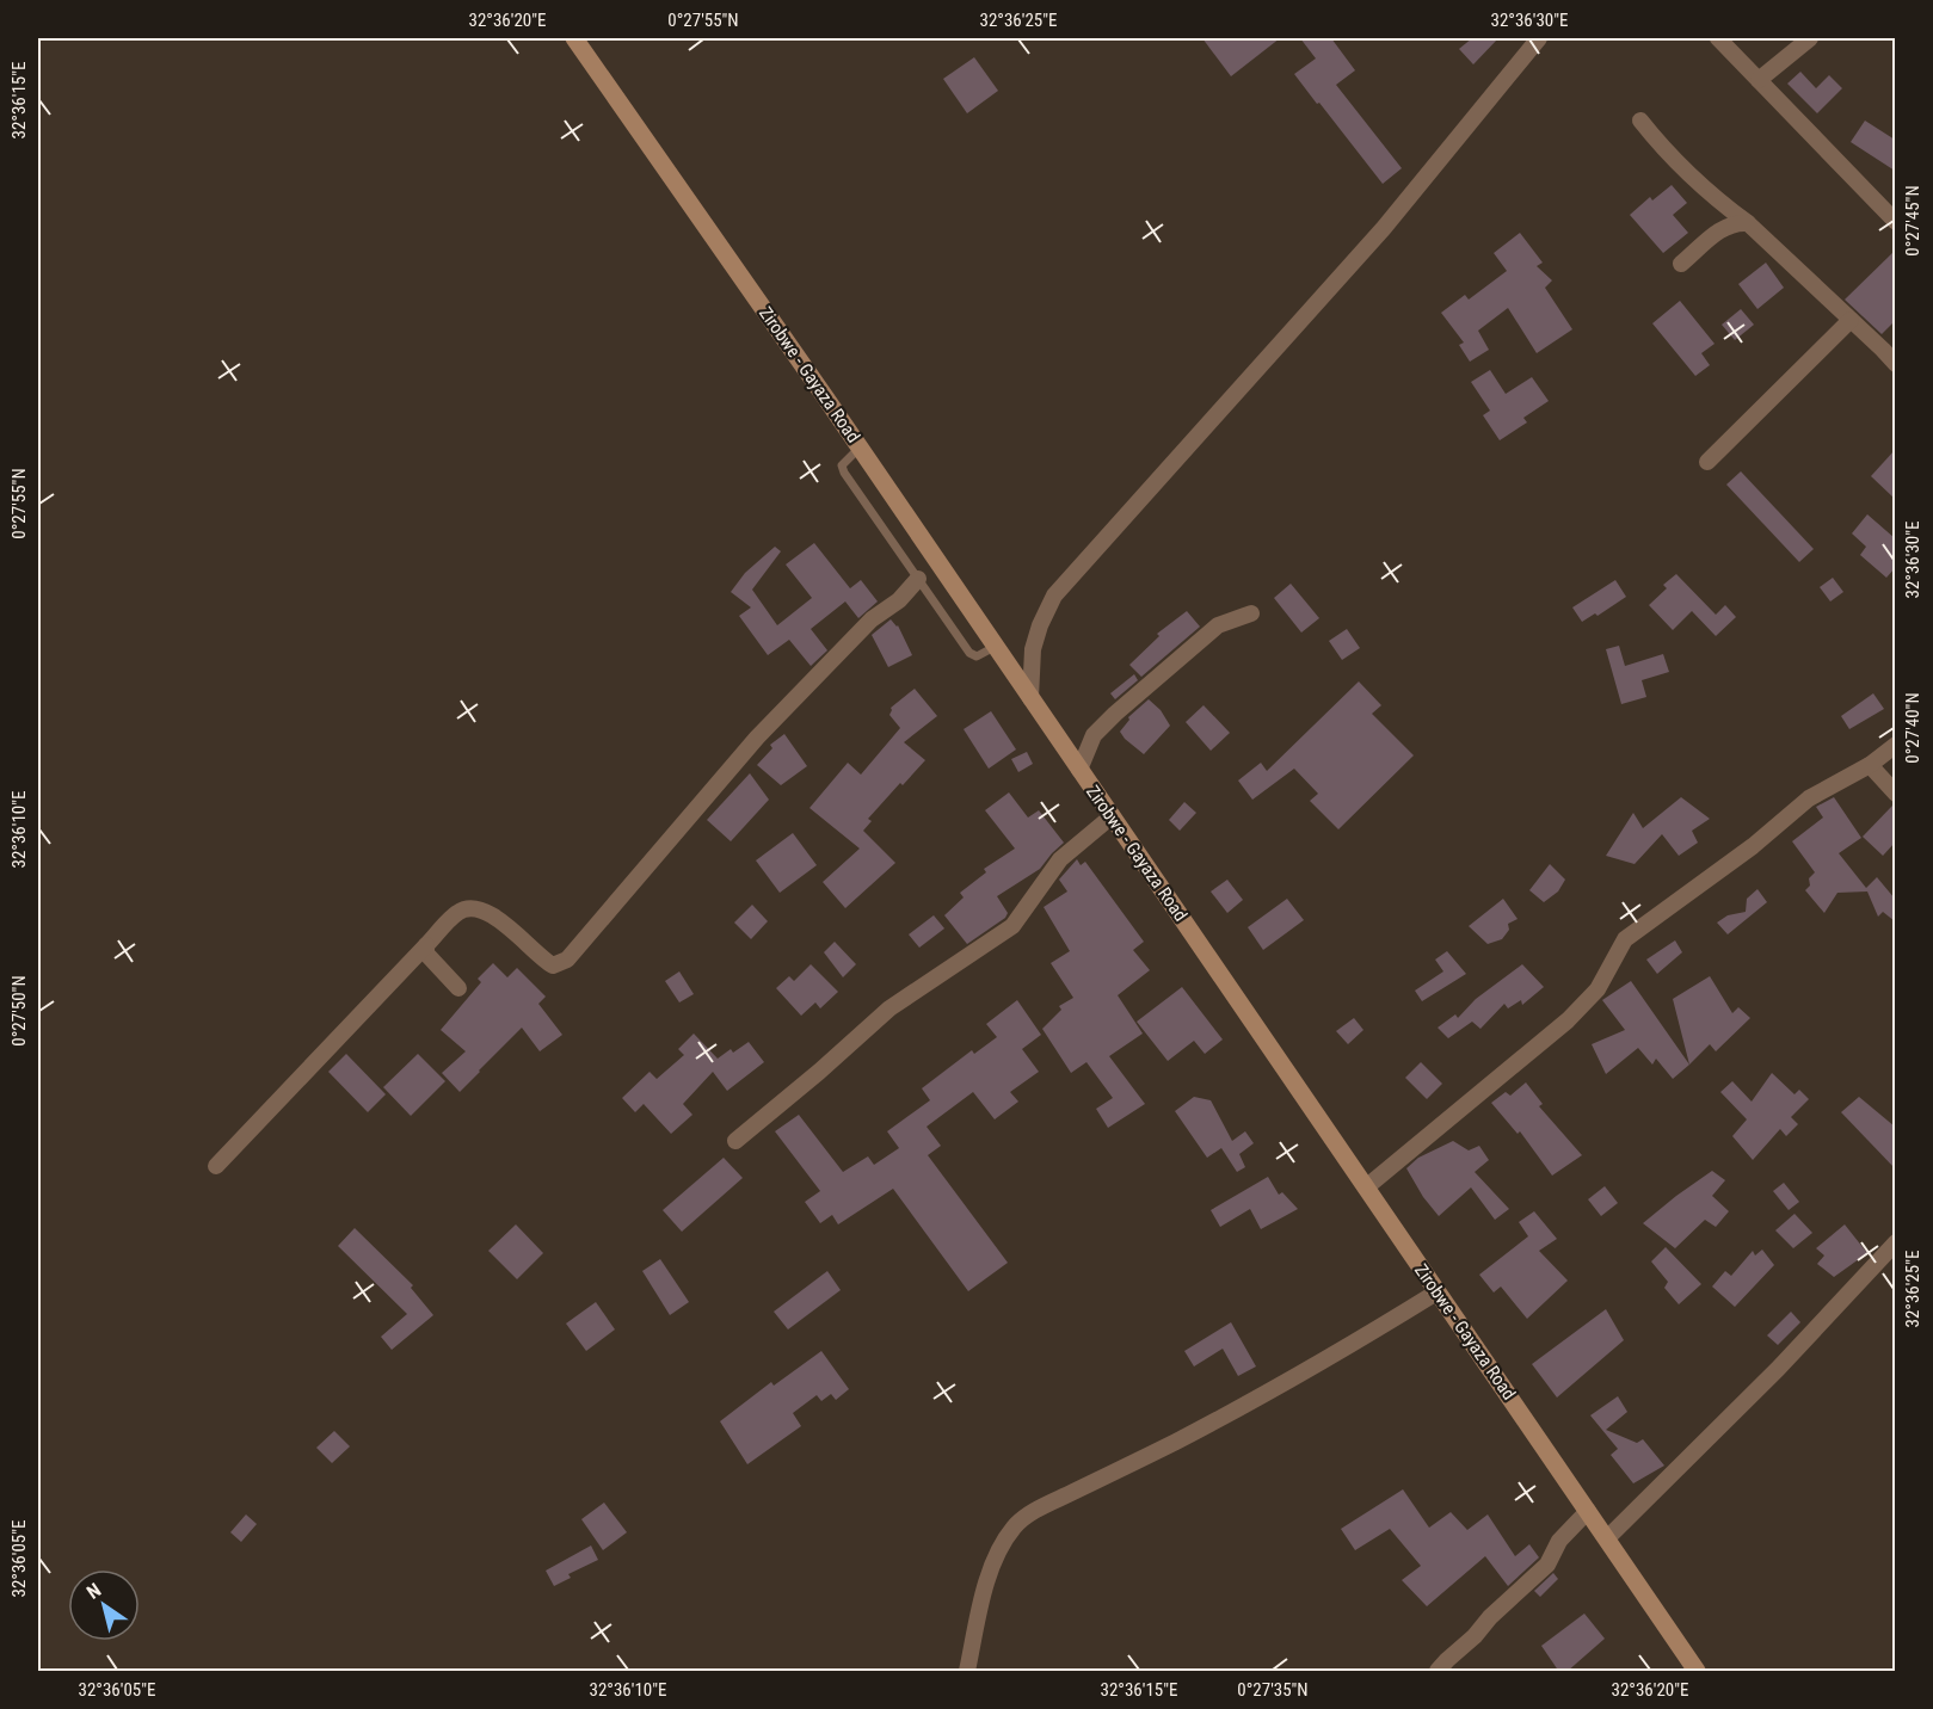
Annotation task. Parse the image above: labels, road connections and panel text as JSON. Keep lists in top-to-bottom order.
{
  "streets": {
    "street": ["Zirobwe - Gayaza Road"]
  },
  "north": "top left",
  "coordinates": [
    "32°36'20\"E",
    "0°27'55\"N",
    "32°36'25\"E",
    "32°36'30\"E",
    "32°36'15\"E",
    "0°27'45\"N",
    "0°27'40\"N",
    "32°36'10\"E",
    "0°27'50\"N",
    "32°36'05\"E",
    "0°27'35\"N"
  ]
}
